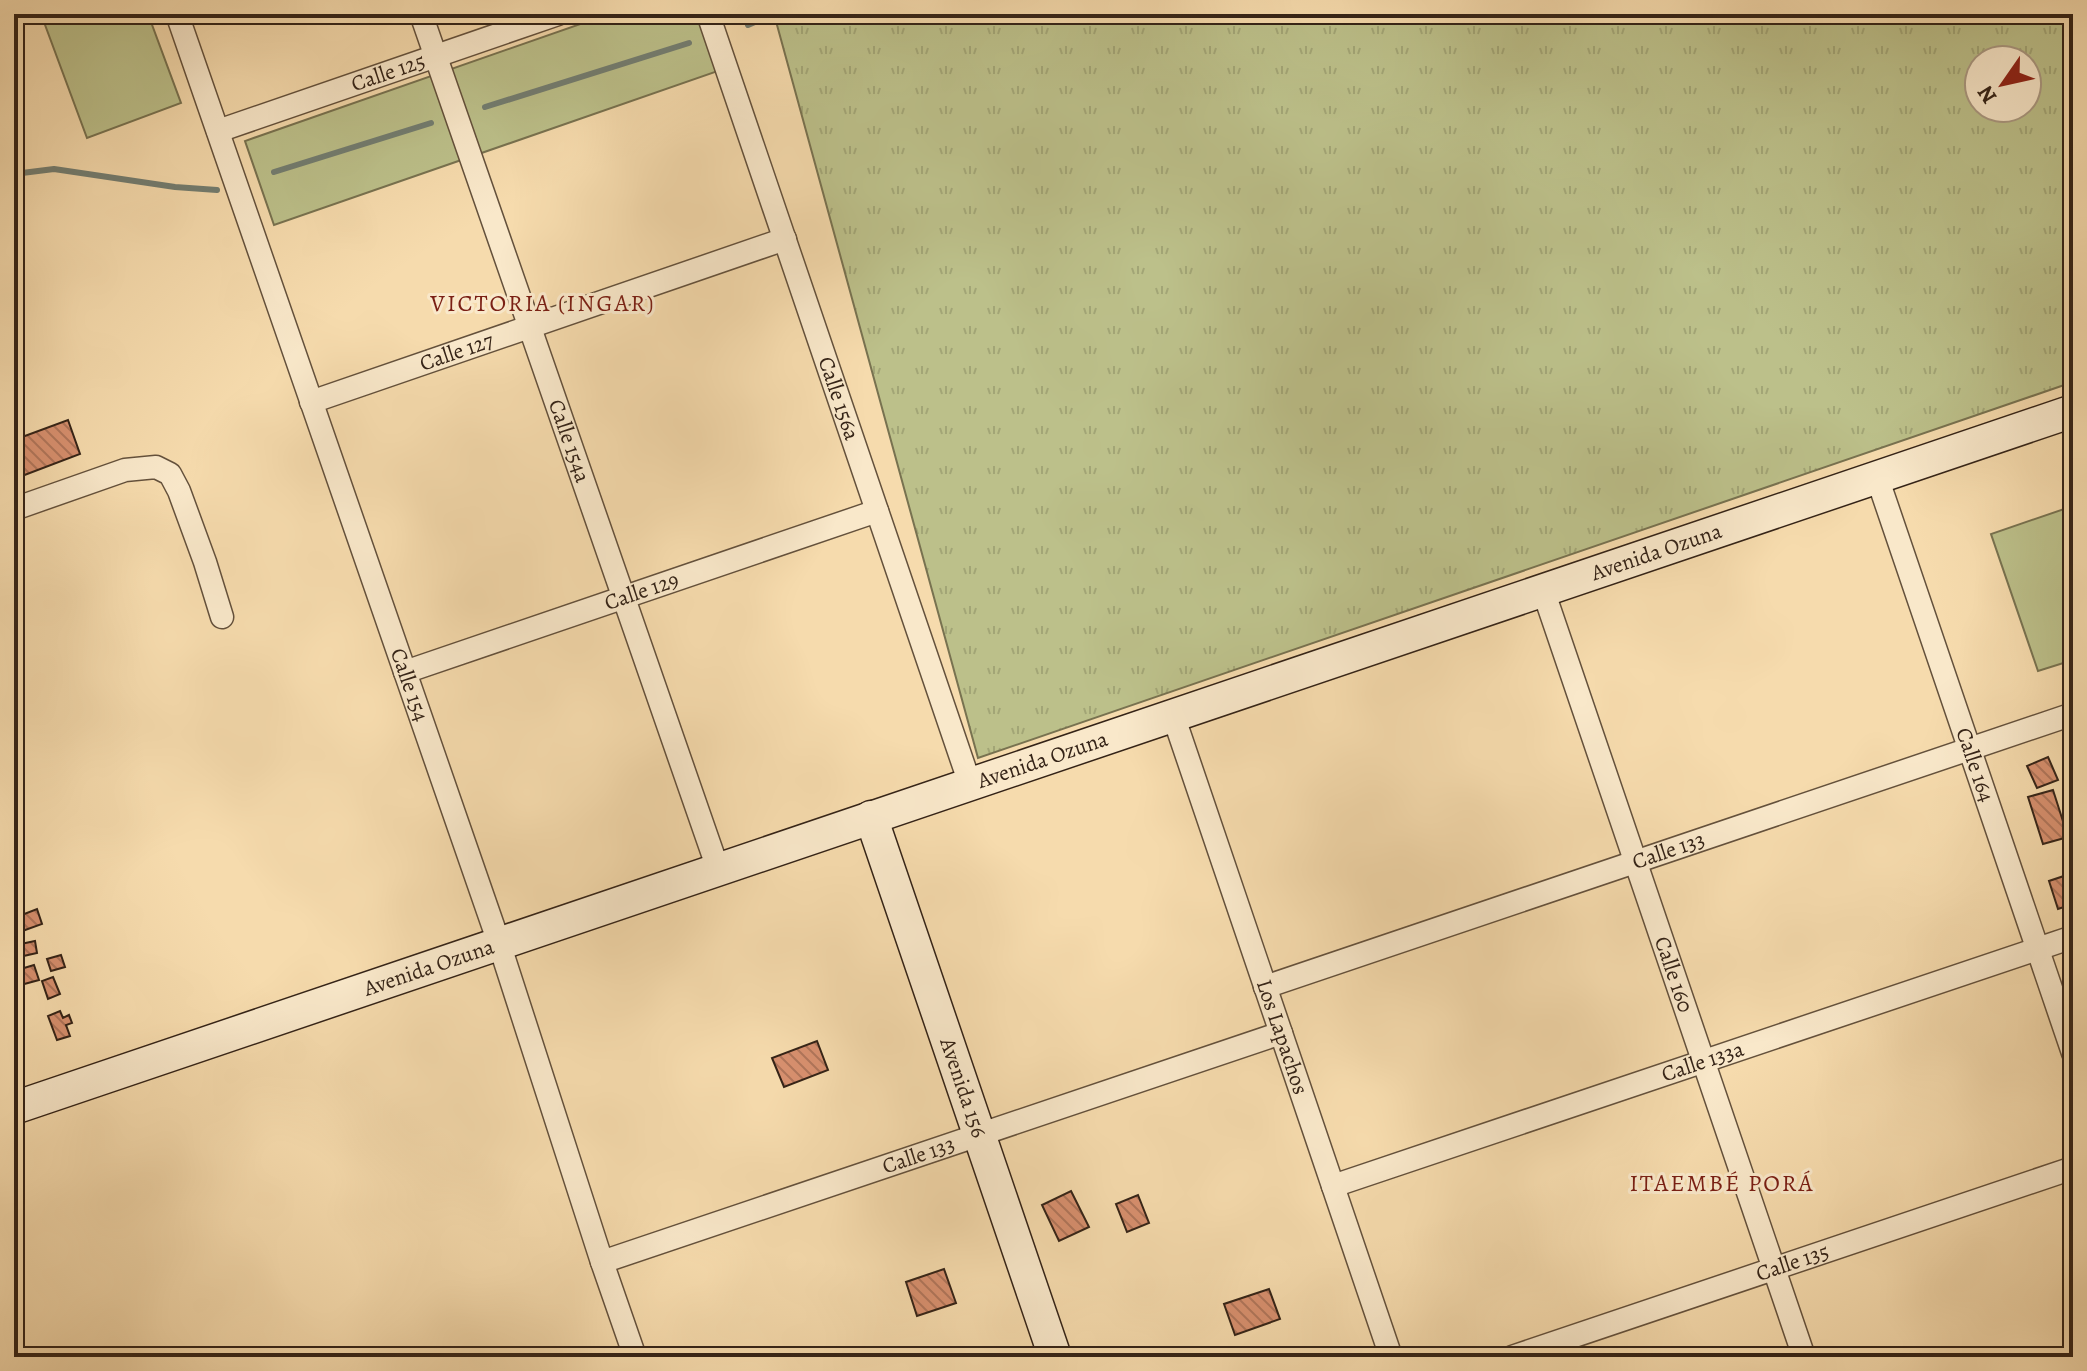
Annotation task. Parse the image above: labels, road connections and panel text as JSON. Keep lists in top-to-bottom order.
{
  "streets": {
    "main road": ["Avenida Ozuna", "Avenida 156"],
    "street": [
      "Calle 125",
      "Calle 127",
      "Calle 156a",
      "Calle 154a",
      "Calle 129",
      "Calle 154",
      "Calle 164",
      "Calle 133",
      "Calle 160",
      "Los Lapachos",
      "Calle 133a",
      "Calle 135"
    ]
  },
  "crossings": [
    ["Calle 125", "Calle 154a"],
    ["Calle 125", "Calle 154"],
    ["Calle 127", "Calle 156a"],
    ["Calle 127", "Calle 154a"],
    ["Calle 127", "Calle 154"],
    ["Calle 156a", "Avenida Ozuna"],
    ["Calle 156a", "Calle 129"],
    ["Calle 154a", "Avenida Ozuna"],
    ["Calle 154a", "Calle 129"],
    ["Avenida Ozuna", "Calle 154"],
    ["Avenida Ozuna", "Calle 164"],
    ["Avenida Ozuna", "Calle 160"],
    ["Avenida Ozuna", "Los Lapachos"],
    ["Avenida Ozuna", "Avenida 156"],
    ["Calle 129", "Calle 154"],
    ["Calle 154", "Calle 133"],
    ["Calle 164", "Calle 133"],
    ["Calle 164", "Calle 133a"],
    ["Calle 133", "Calle 160"],
    ["Calle 133", "Los Lapachos"],
    ["Calle 133", "Avenida 156"],
    ["Calle 160", "Calle 133a"],
    ["Calle 160", "Calle 135"],
    ["Los Lapachos", "Calle 133a"]
  ],
  "districts": ["VICTORIA (INGAR)", "ITAEMBÉ PORÁ"],
  "north": "bottom left"
}
